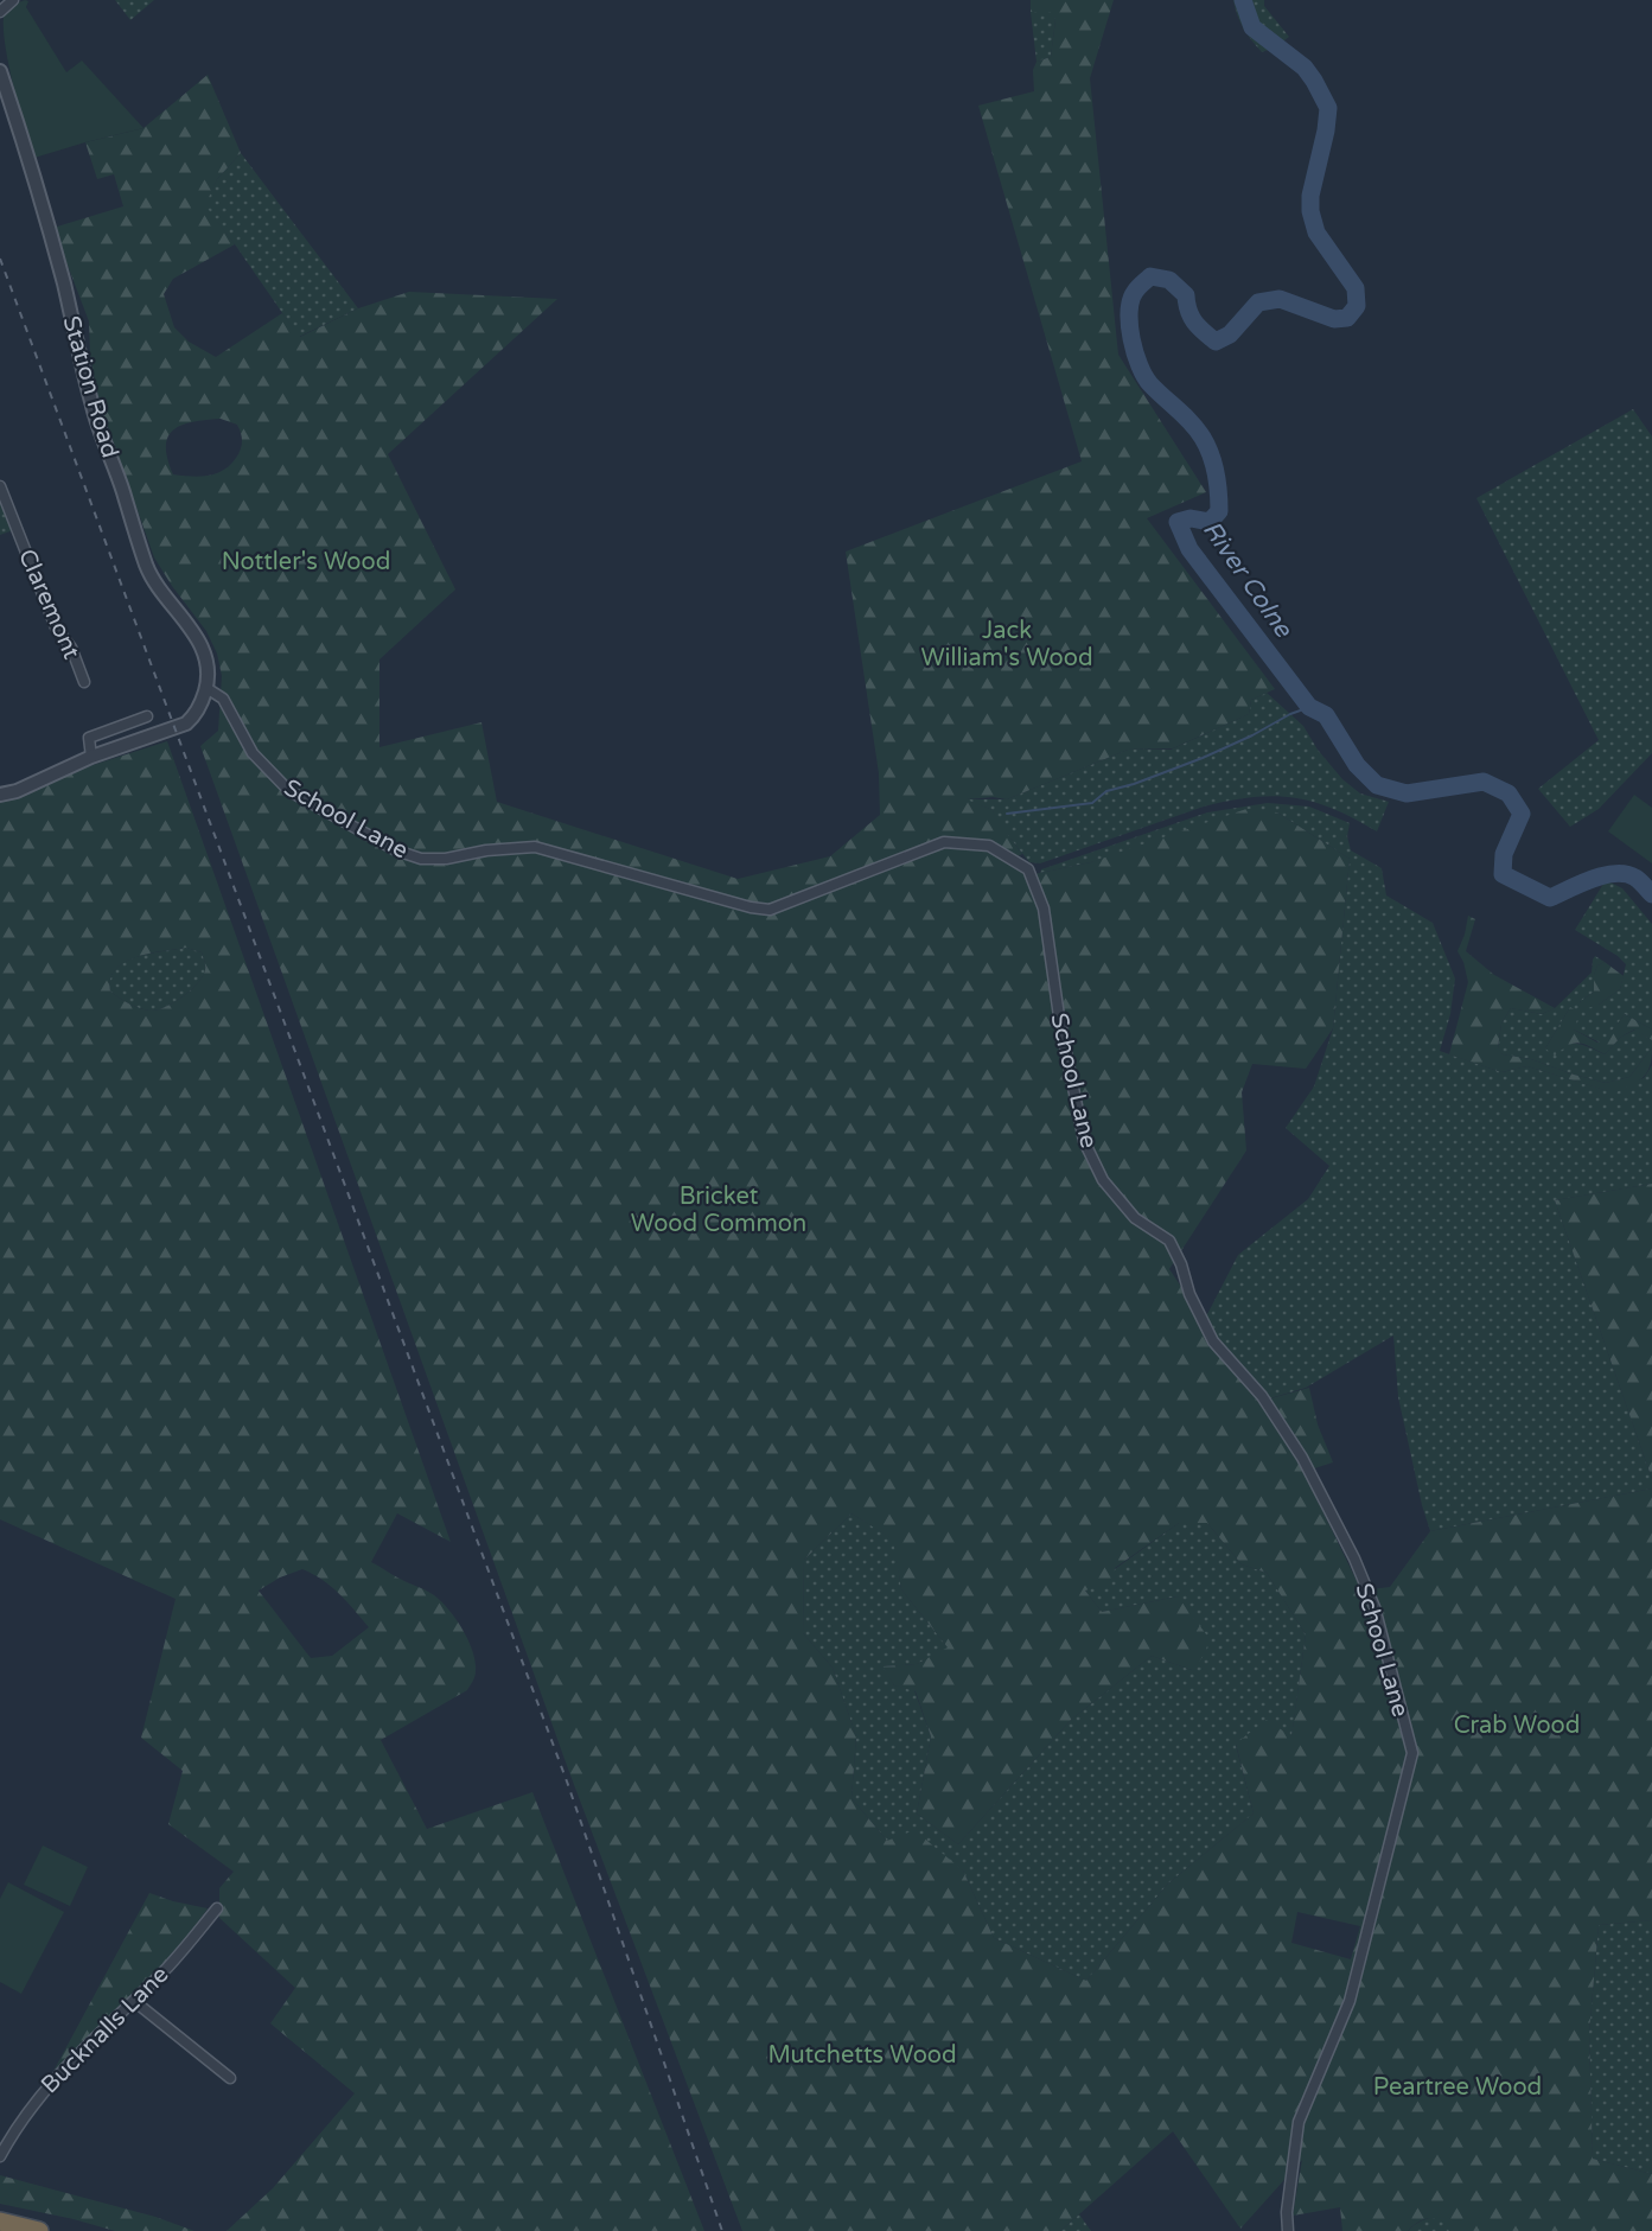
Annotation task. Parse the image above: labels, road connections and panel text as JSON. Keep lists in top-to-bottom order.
{
  "streets": {
    "street": [
      "Station Road",
      "Claremont",
      "School Lane",
      "Bucknalls Lane"
    ]
  },
  "crossings": [
    ["Station Road", "School Lane"]
  ],
  "water": ["River Colne"],
  "parks": [
    "Nottler's Wood",
    "Jack William's Wood",
    "Bricket Wood Common",
    "Crab Wood",
    "Mutchetts Wood",
    "Peartree Wood"
  ]
}
